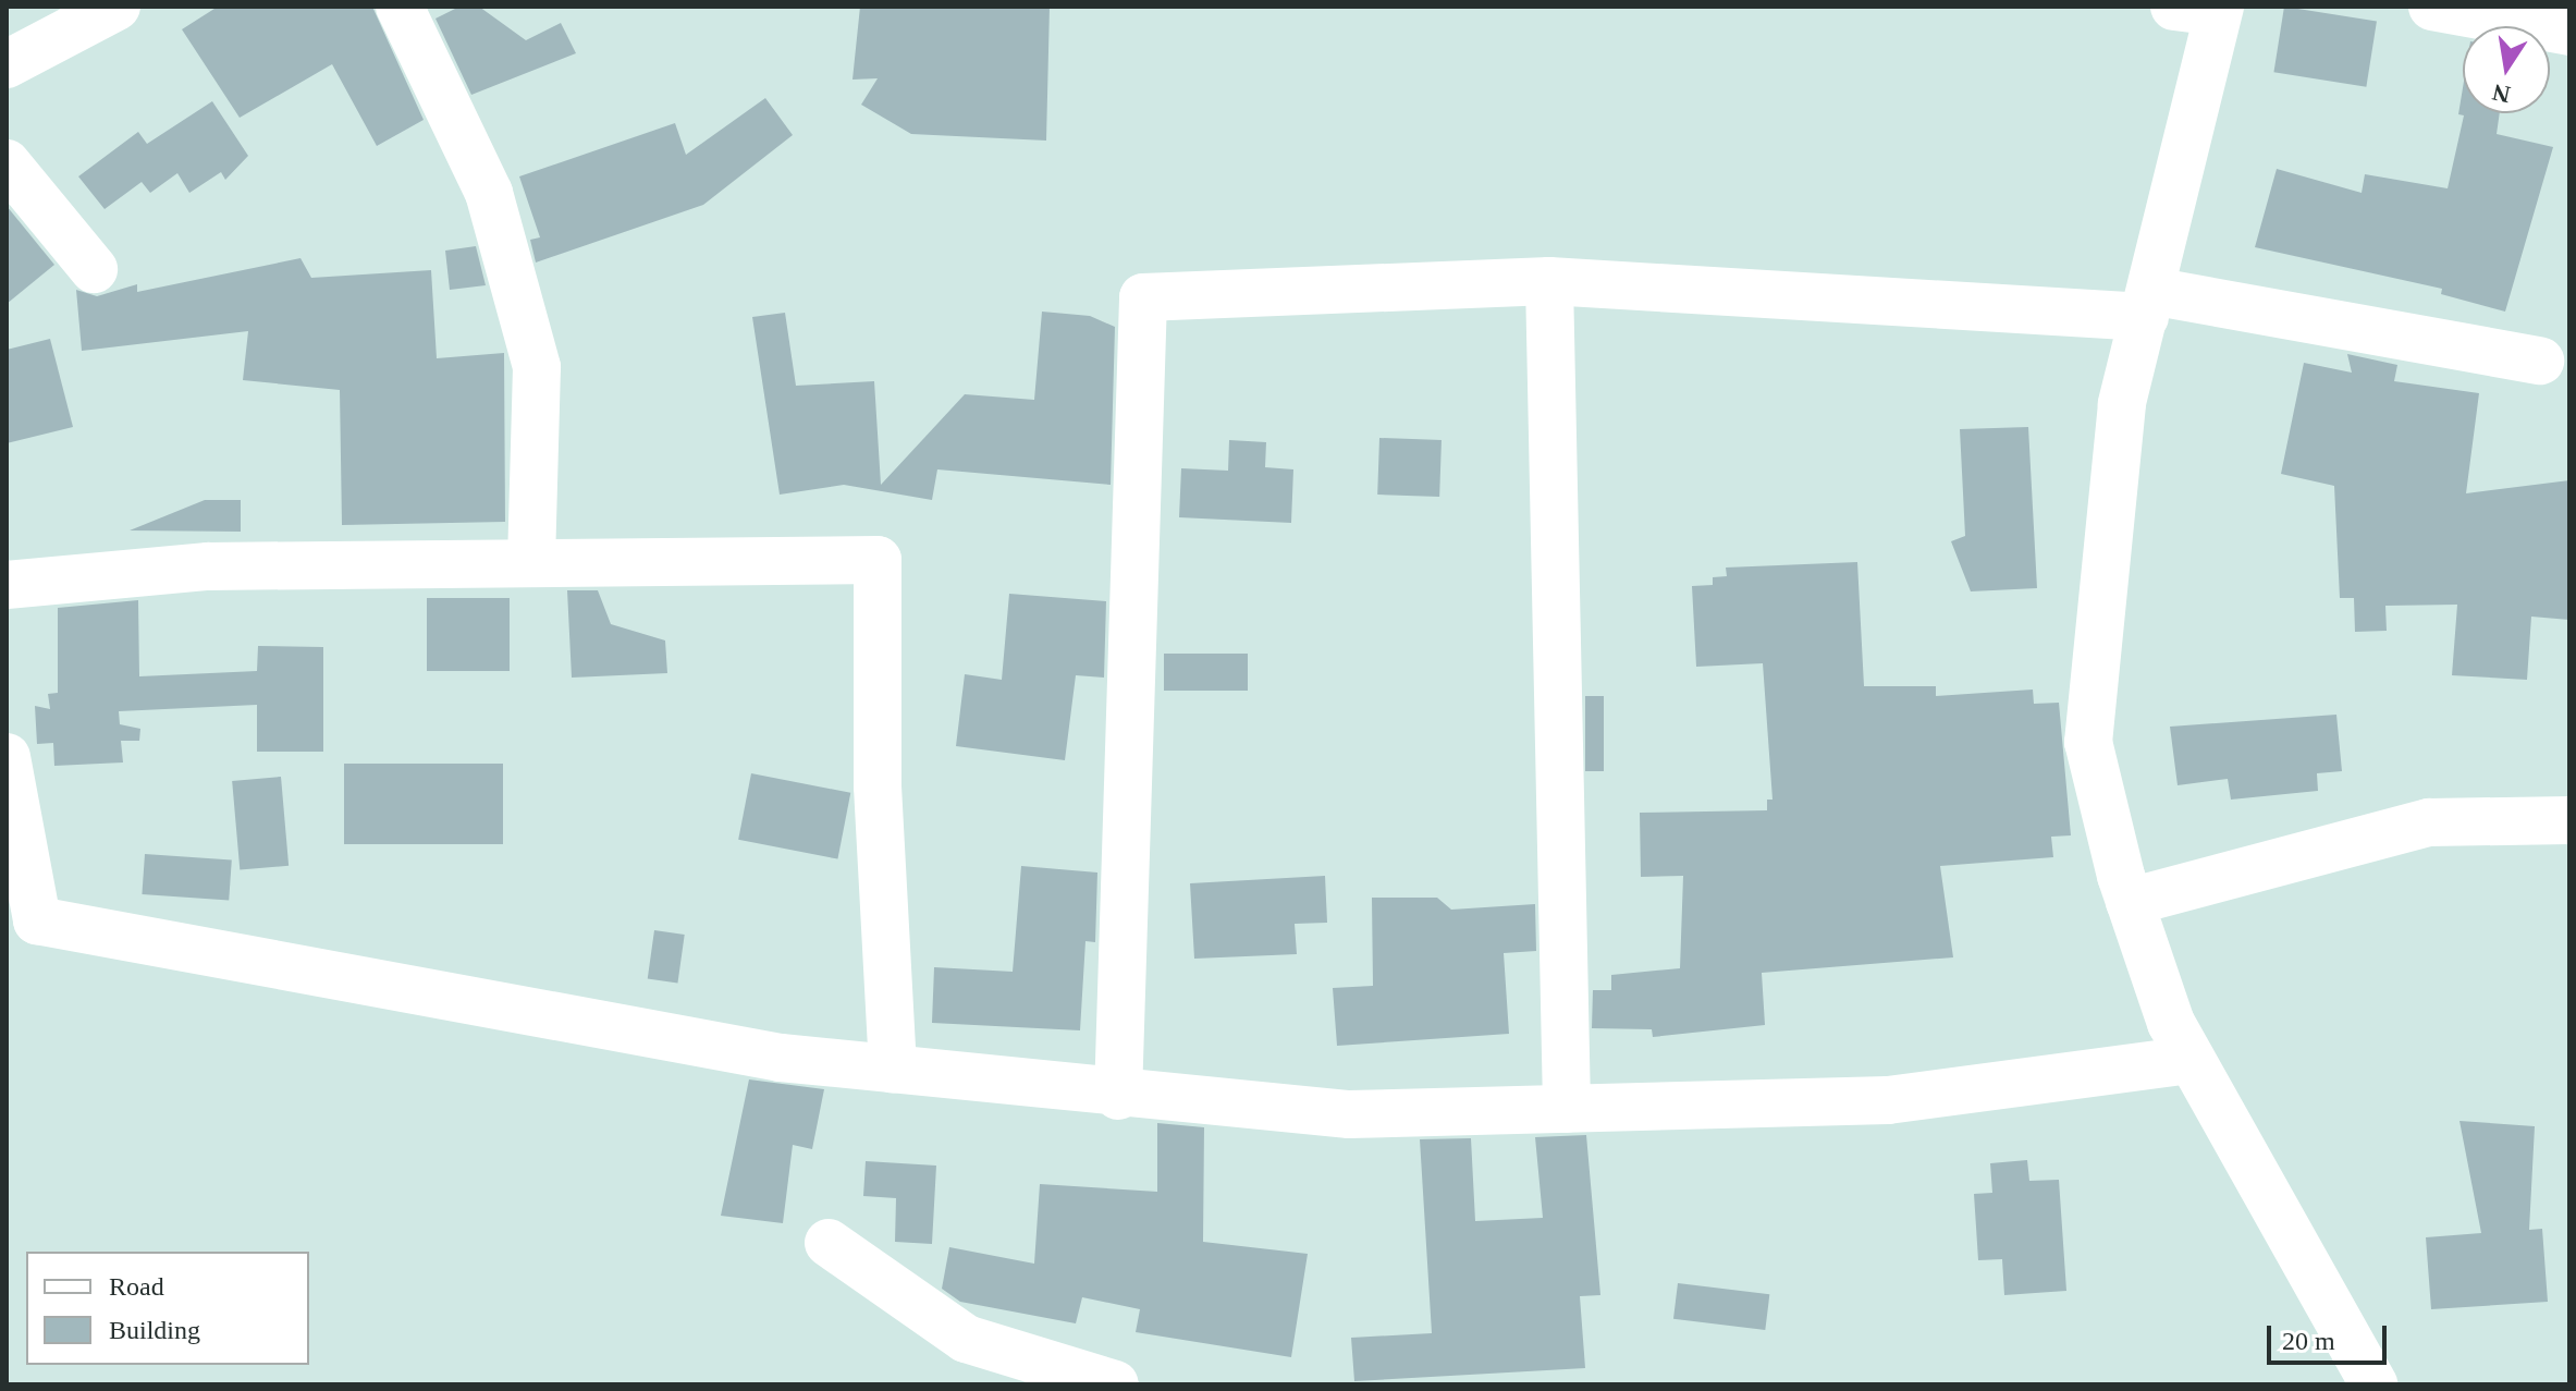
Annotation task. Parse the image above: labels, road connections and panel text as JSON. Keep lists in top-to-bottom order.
{
  "legend": ["Road", "Building"],
  "scale_bar": "20 m",
  "north": "bottom"
}
